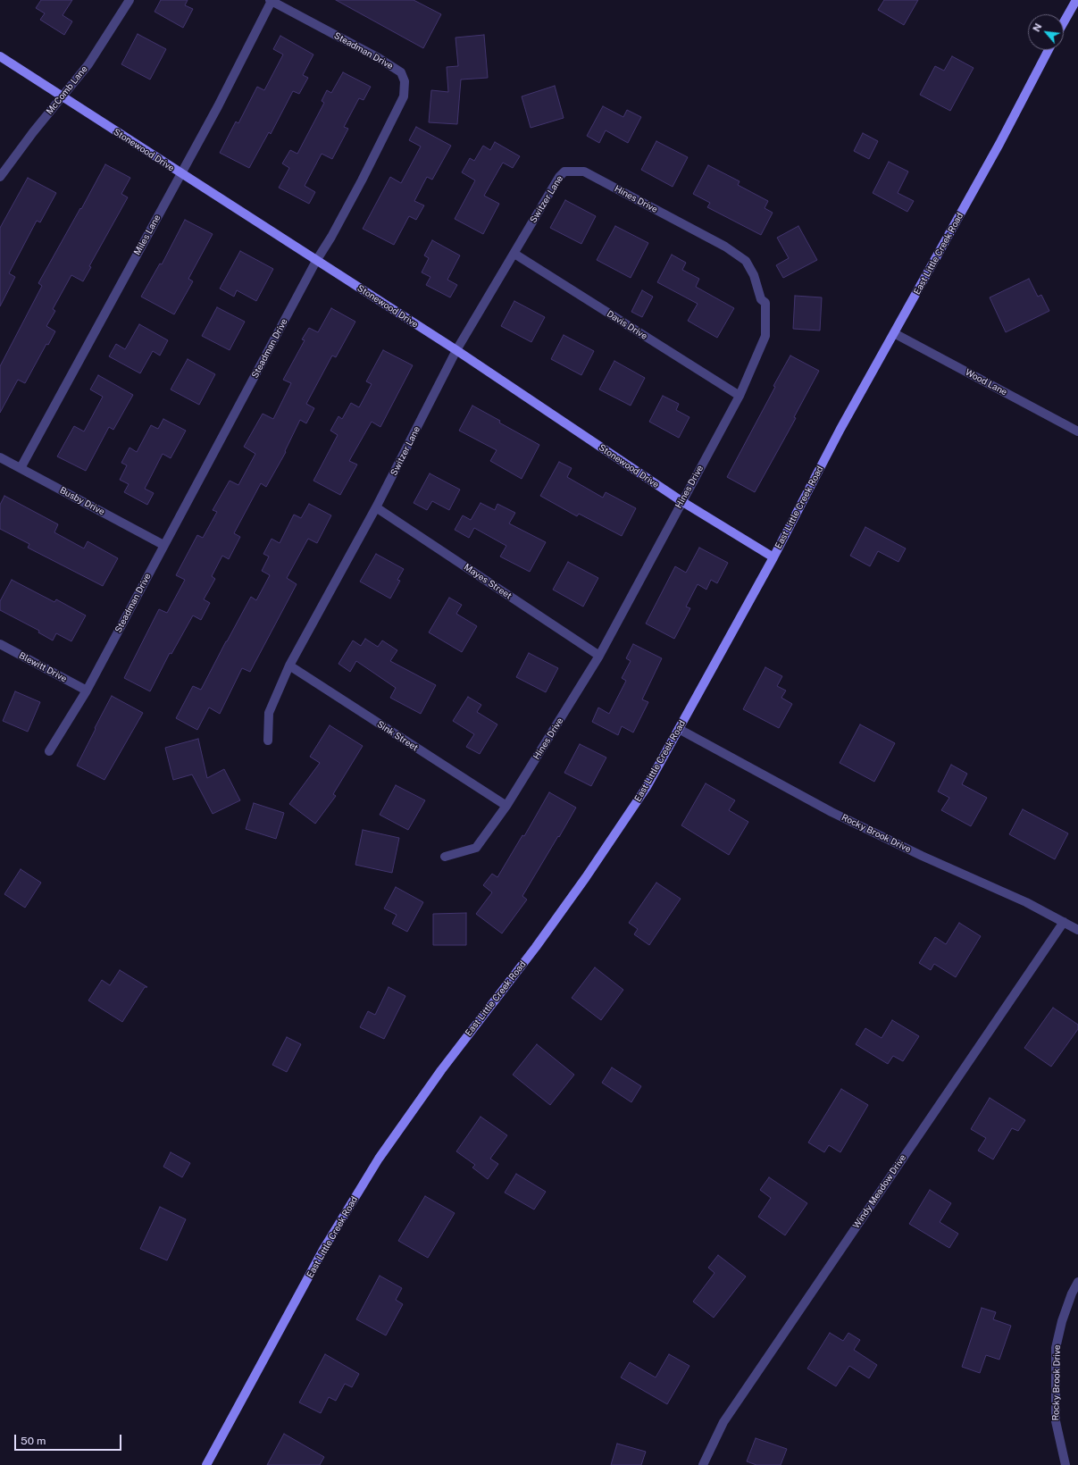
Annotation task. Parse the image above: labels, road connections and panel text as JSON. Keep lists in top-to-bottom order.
{
  "streets": {
    "street": [
      "Steadman Drive",
      "McComb Lane",
      "Stonewood Drive",
      "Switzer Lane",
      "Hines Drive",
      "Miles Lane",
      "East Little Creek Road",
      "Davis Drive",
      "Wood Lane",
      "Busby Drive",
      "Mayes Street",
      "Blewitt Drive",
      "Sink Street",
      "Rocky Brook Drive",
      "Windy Meadow Drive"
    ]
  },
  "crossings": [
    ["Steadman Drive", "Stonewood Drive"],
    ["Steadman Drive", "Miles Lane"],
    ["Steadman Drive", "Busby Drive"],
    ["Steadman Drive", "Blewitt Drive"],
    ["McComb Lane", "Stonewood Drive"],
    ["Stonewood Drive", "Switzer Lane"],
    ["Stonewood Drive", "Hines Drive"],
    ["Stonewood Drive", "Miles Lane"],
    ["Stonewood Drive", "East Little Creek Road"],
    ["Switzer Lane", "Hines Drive"],
    ["Switzer Lane", "Davis Drive"],
    ["Switzer Lane", "Mayes Street"],
    ["Switzer Lane", "Sink Street"],
    ["Hines Drive", "Davis Drive"],
    ["Hines Drive", "Mayes Street"],
    ["Hines Drive", "Sink Street"],
    ["Miles Lane", "Busby Drive"],
    ["East Little Creek Road", "Wood Lane"],
    ["East Little Creek Road", "Rocky Brook Drive"],
    ["Rocky Brook Drive", "Windy Meadow Drive"]
  ],
  "scale_bar": "50 m",
  "north": "top left"
}
